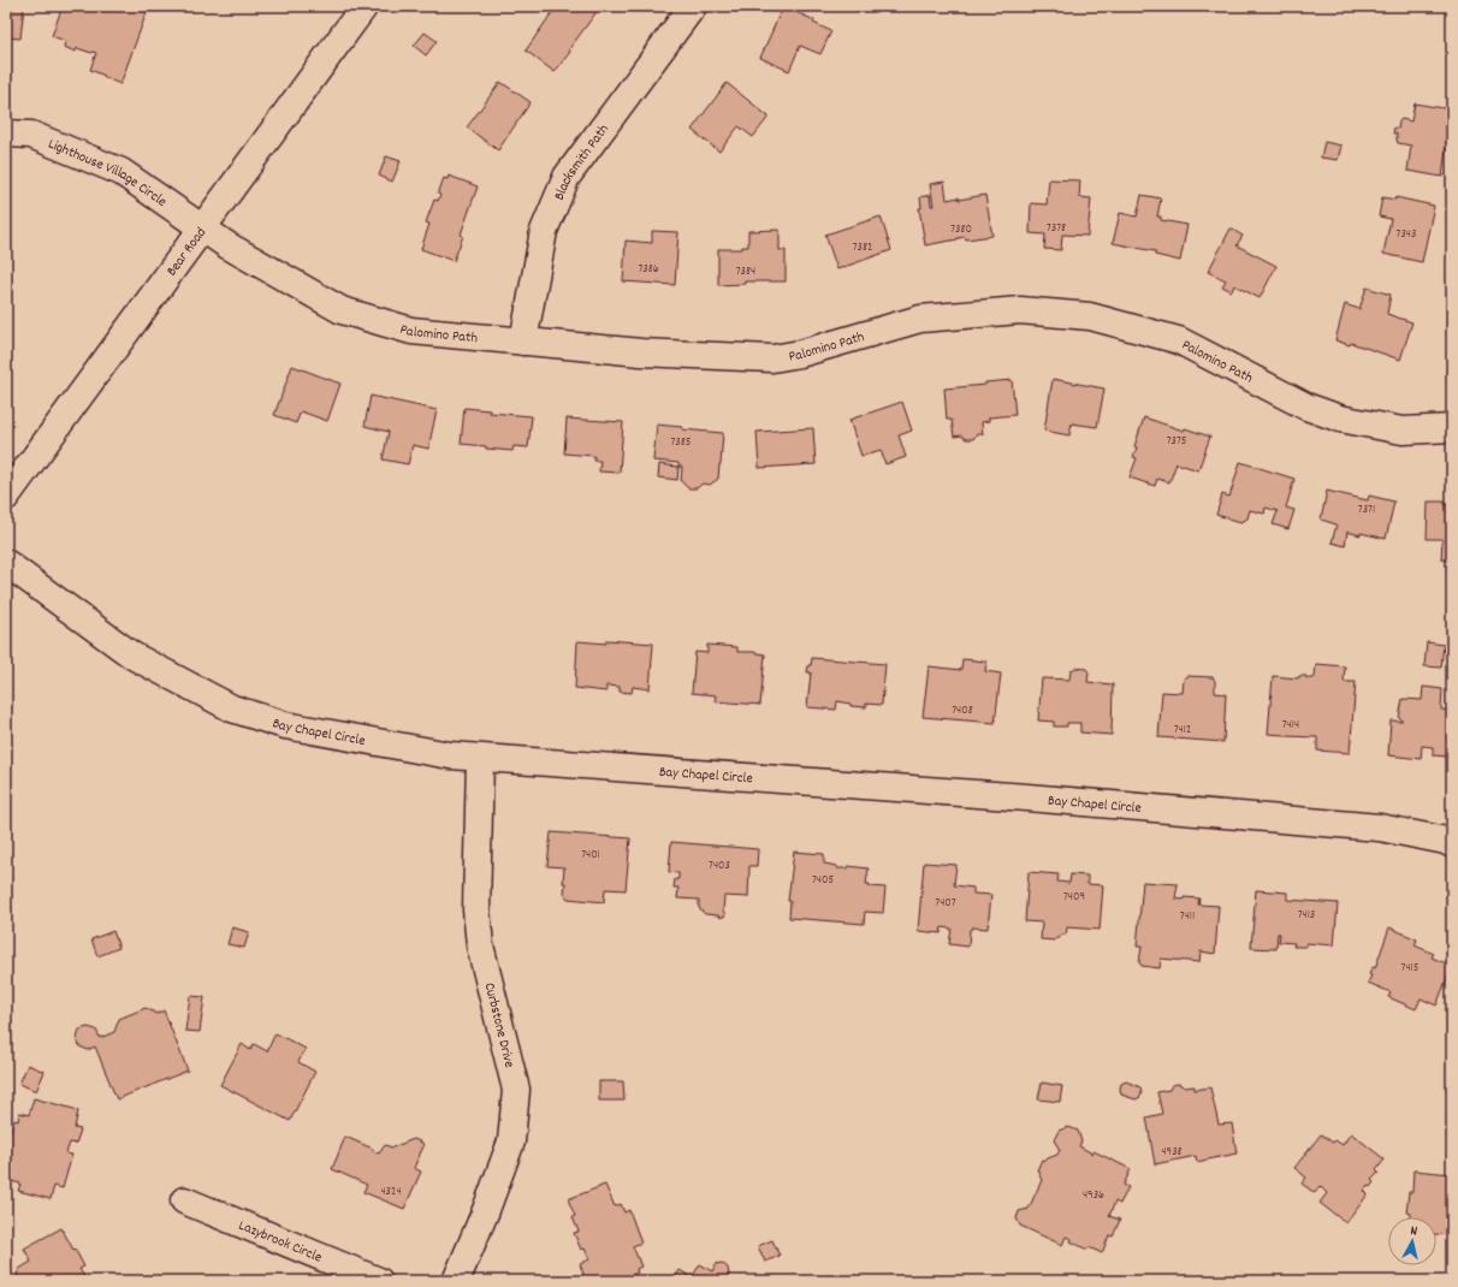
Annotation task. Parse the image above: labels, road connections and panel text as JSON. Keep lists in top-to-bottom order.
{
  "streets": {
    "street": [
      "Blacksmith Path",
      "Lighthouse Village Circle",
      "Bear Road",
      "Palomino Path",
      "Bay Chapel Circle",
      "Curbstone Drive",
      "Lazybrook Circle"
    ]
  },
  "crossings": [
    ["Blacksmith Path", "Palomino Path"],
    ["Lighthouse Village Circle", "Bear Road"],
    ["Lighthouse Village Circle", "Palomino Path"],
    ["Bear Road", "Palomino Path"],
    ["Bay Chapel Circle", "Curbstone Drive"]
  ],
  "house_numbers": [
    "7378",
    "7380",
    "7343",
    "7382",
    "7386",
    "7384",
    "7375",
    "7385",
    "7371",
    "7408",
    "7414",
    "7412",
    "7401",
    "7403",
    "7405",
    "7409",
    "7407",
    "7413",
    "7411",
    "7415",
    "4938",
    "4324",
    "4936"
  ],
  "north": "top"
}
